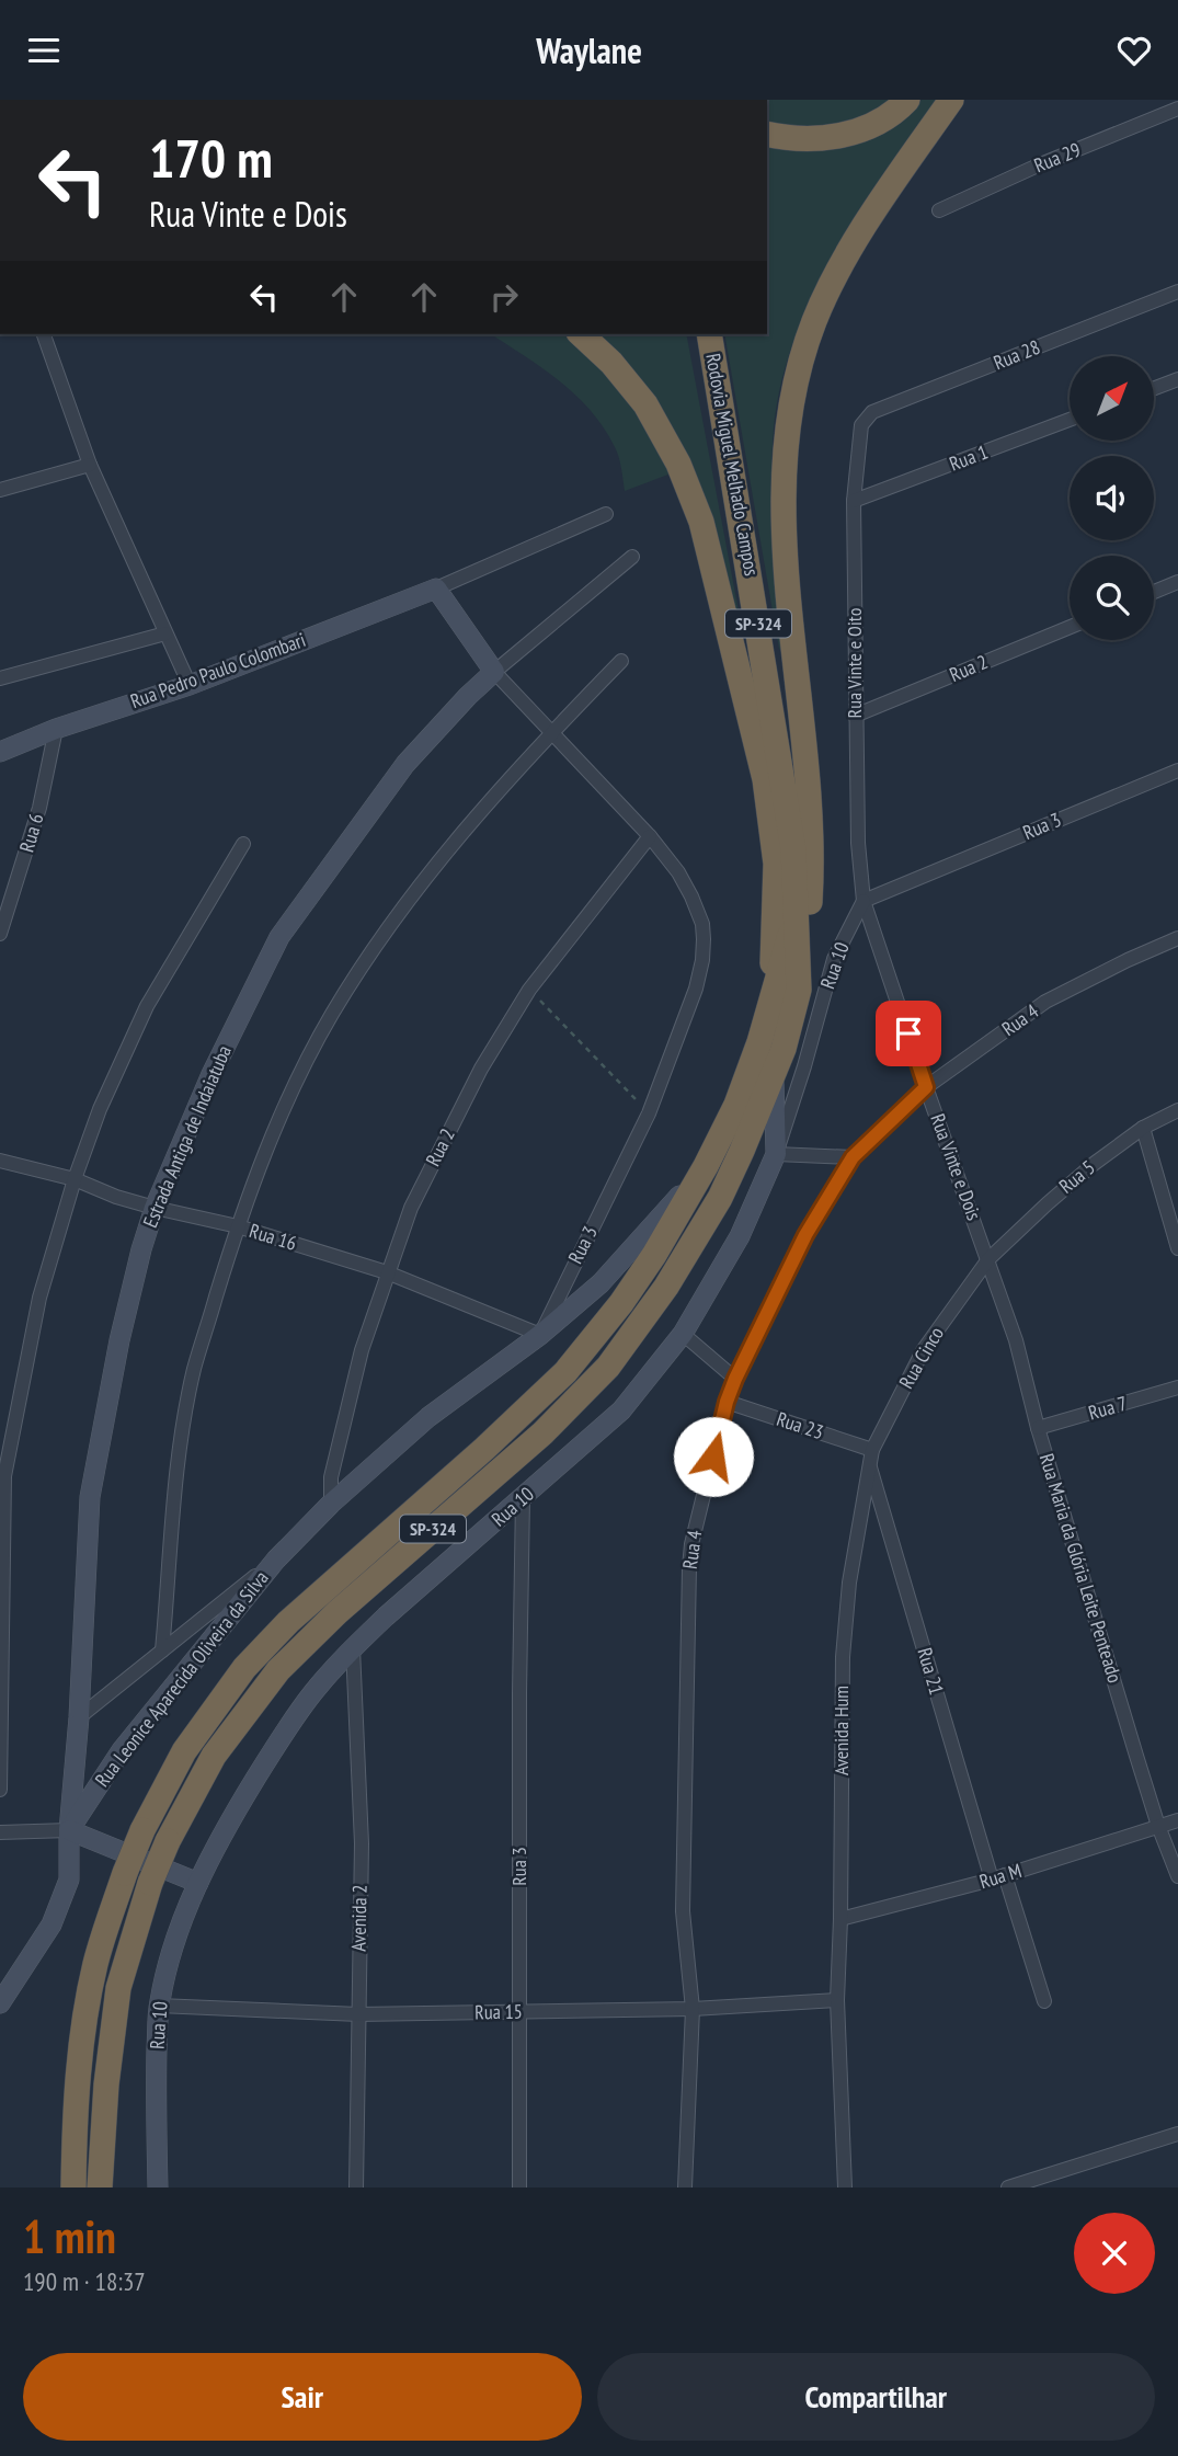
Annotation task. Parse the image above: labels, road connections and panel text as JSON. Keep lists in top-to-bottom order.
{
  "streets": {
    "highway": ["Rodovia Miguel Melhado Campos", "SP-324"],
    "main road": [
      "Rua Pedro Paulo Colombari",
      "Rua 3",
      "Rua 10",
      "Estrada Antiga de Indaiatuba",
      "Rua Leonice Aparecida Oliveira da Silva"
    ],
    "street": [
      "Rua 29",
      "Rua 28",
      "Rua 1",
      "Rua Vinte e Oito",
      "Rua 2",
      "Rua 6",
      "Rua 4",
      "Rua Vinte e Dois",
      "Rua 5",
      "Rua 16",
      "Rua Cinco",
      "Rua 7",
      "Rua 23",
      "Rua Maria da Glória Leite Penteado",
      "Rua 21",
      "Avenida Hum",
      "Rua M",
      "Avenida 2",
      "Rua 15"
    ]
  },
  "crossings": [
    ["Rua 28", "Rua Vinte e Oito"],
    ["Rua 1", "Rua Vinte e Oito"],
    ["Rua Vinte e Oito", "Rua 2"],
    ["Rua Vinte e Oito", "Rua 3"],
    ["Rua Vinte e Oito", "Rua 10"],
    ["Rua Vinte e Oito", "Rua Vinte e Dois"],
    ["Rua 2", "Rua 3"],
    ["Rua 2", "Rua 16"],
    ["Rua Pedro Paulo Colombari", "Rua 6"],
    ["Rua 3", "Rua 10"],
    ["Rua 3", "Estrada Antiga de Indaiatuba"],
    ["Rua 3", "Rua Vinte e Dois"],
    ["Rua 3", "Rua 16"],
    ["Rua 3", "Rua Leonice Aparecida Oliveira da Silva"],
    ["Rua 3", "Rua 15"],
    ["Rua 10", "Rua Vinte e Dois"],
    ["Rua 10", "Avenida 2"],
    ["Rua 10", "Rua 15"],
    ["Rua 4", "Rua Vinte e Dois"],
    ["Rua 4", "Rua 23"],
    ["Rua 4", "Rua 15"],
    ["Estrada Antiga de Indaiatuba", "Rua 16"],
    ["Estrada Antiga de Indaiatuba", "Rua Leonice Aparecida Oliveira da Silva"],
    ["Rua Vinte e Dois", "Rua 5"],
    ["Rua Vinte e Dois", "Rua Cinco"],
    ["Rua Vinte e Dois", "Rua Maria da Glória Leite Penteado"],
    ["Rua 5", "Rua Cinco"],
    ["Rua 5", "Rua Maria da Glória Leite Penteado"],
    ["Rua Cinco", "Rua 23"],
    ["Rua Cinco", "Rua Maria da Glória Leite Penteado"],
    ["Rua Cinco", "Rua 21"],
    ["Rua Cinco", "Avenida Hum"],
    ["Rua 7", "Rua Maria da Glória Leite Penteado"],
    ["Rua 23", "Rua 21"],
    ["Rua 23", "Avenida Hum"],
    ["Rua Maria da Glória Leite Penteado", "Rua M"],
    ["Rua 21", "Avenida Hum"],
    ["Rua 21", "Rua M"],
    ["Avenida Hum", "Rua M"],
    ["Avenida Hum", "Rua 15"],
    ["Avenida 2", "Rua 15"]
  ],
  "north": "top right",
  "page": {
    "header": "Waylane",
    "turn": ["170 m", "Rua Vinte e Dois"],
    "heading": ["1 min", "190 m · 18:37"],
    "buttons": ["Sair", "Compartilhar"]
  }
}
